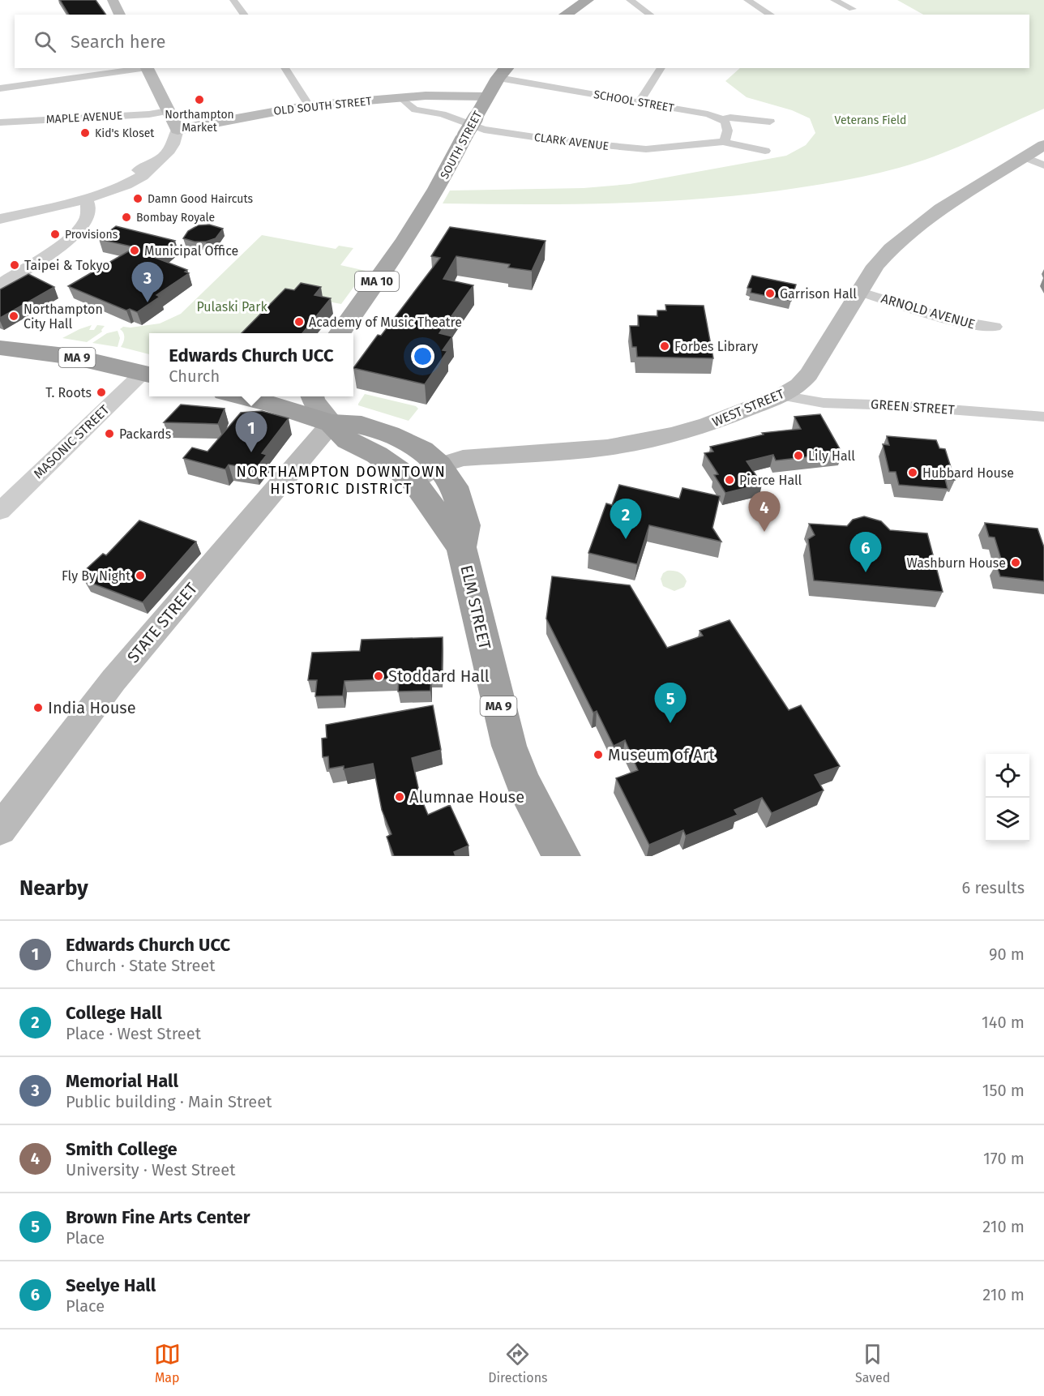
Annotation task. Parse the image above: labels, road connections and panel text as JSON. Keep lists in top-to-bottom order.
{
  "streets": {
    "highway": ["MA 9", "ELM STREET"],
    "main road": [
      "OLD SOUTH STREET",
      "SOUTH STREET",
      "MA 10",
      "WEST STREET",
      "STATE STREET"
    ],
    "street": [
      "SCHOOL STREET",
      "MAPLE AVENUE",
      "CLARK AVENUE",
      "ARNOLD AVENUE",
      "GREEN STREET",
      "MASONIC STREET"
    ]
  },
  "crossings": [
    ["SCHOOL STREET", "SOUTH STREET"],
    ["OLD SOUTH STREET", "CLARK AVENUE"],
    ["OLD SOUTH STREET", "SOUTH STREET"],
    ["ARNOLD AVENUE", "WEST STREET"],
    ["MA 9", "WEST STREET"],
    ["MA 9", "MASONIC STREET"],
    ["MA 9", "ELM STREET"],
    ["MA 9", "STATE STREET"],
    ["GREEN STREET", "WEST STREET"],
    ["WEST STREET", "ELM STREET"],
    ["ELM STREET", "STATE STREET"]
  ],
  "districts": ["NORTHAMPTON DOWNTOWN HISTORIC DISTRICT"],
  "parks": ["Veterans Field", "Pulaski Park"],
  "places": [
    "Northampton Market",
    "Kid's Kloset",
    "Damn Good Haircuts",
    "Bombay Royale",
    "Provisions",
    "Municipal Office",
    "Taipei & Tokyo",
    "Garrison Hall",
    "Northampton City Hall",
    "Academy of Music Theatre",
    "Forbes Library",
    "T. Roots",
    "Packards",
    "Lily Hall",
    "Hubbard House",
    "Pierce Hall",
    "Washburn House",
    "Fly By Night",
    "Stoddard Hall",
    "India House",
    "Museum of Art",
    "Alumnae House"
  ],
  "page": {
    "search": "Search here",
    "pins": [
      "3",
      "1",
      "4",
      "2",
      "6",
      "5"
    ],
    "popup": ["Edwards Church UCC", "Church"],
    "heading": ["Nearby", "6 results"],
    "list": [
      {
        "mark": "1",
        "name": "Edwards Church UCC",
        "note": "Church · State Street",
        "value": "90 m"
      },
      {
        "mark": "2",
        "name": "College Hall",
        "note": "Place · West Street",
        "value": "140 m"
      },
      {
        "mark": "3",
        "name": "Memorial Hall",
        "note": "Public building · Main Street",
        "value": "150 m"
      },
      {
        "mark": "4",
        "name": "Smith College",
        "note": "University · West Street",
        "value": "170 m"
      },
      {
        "mark": "5",
        "name": "Brown Fine Arts Center",
        "note": "Place",
        "value": "210 m"
      },
      {
        "mark": "6",
        "name": "Seelye Hall",
        "note": "Place",
        "value": "210 m"
      }
    ],
    "nav": ["Map", "Directions", "Saved"]
  }
}
